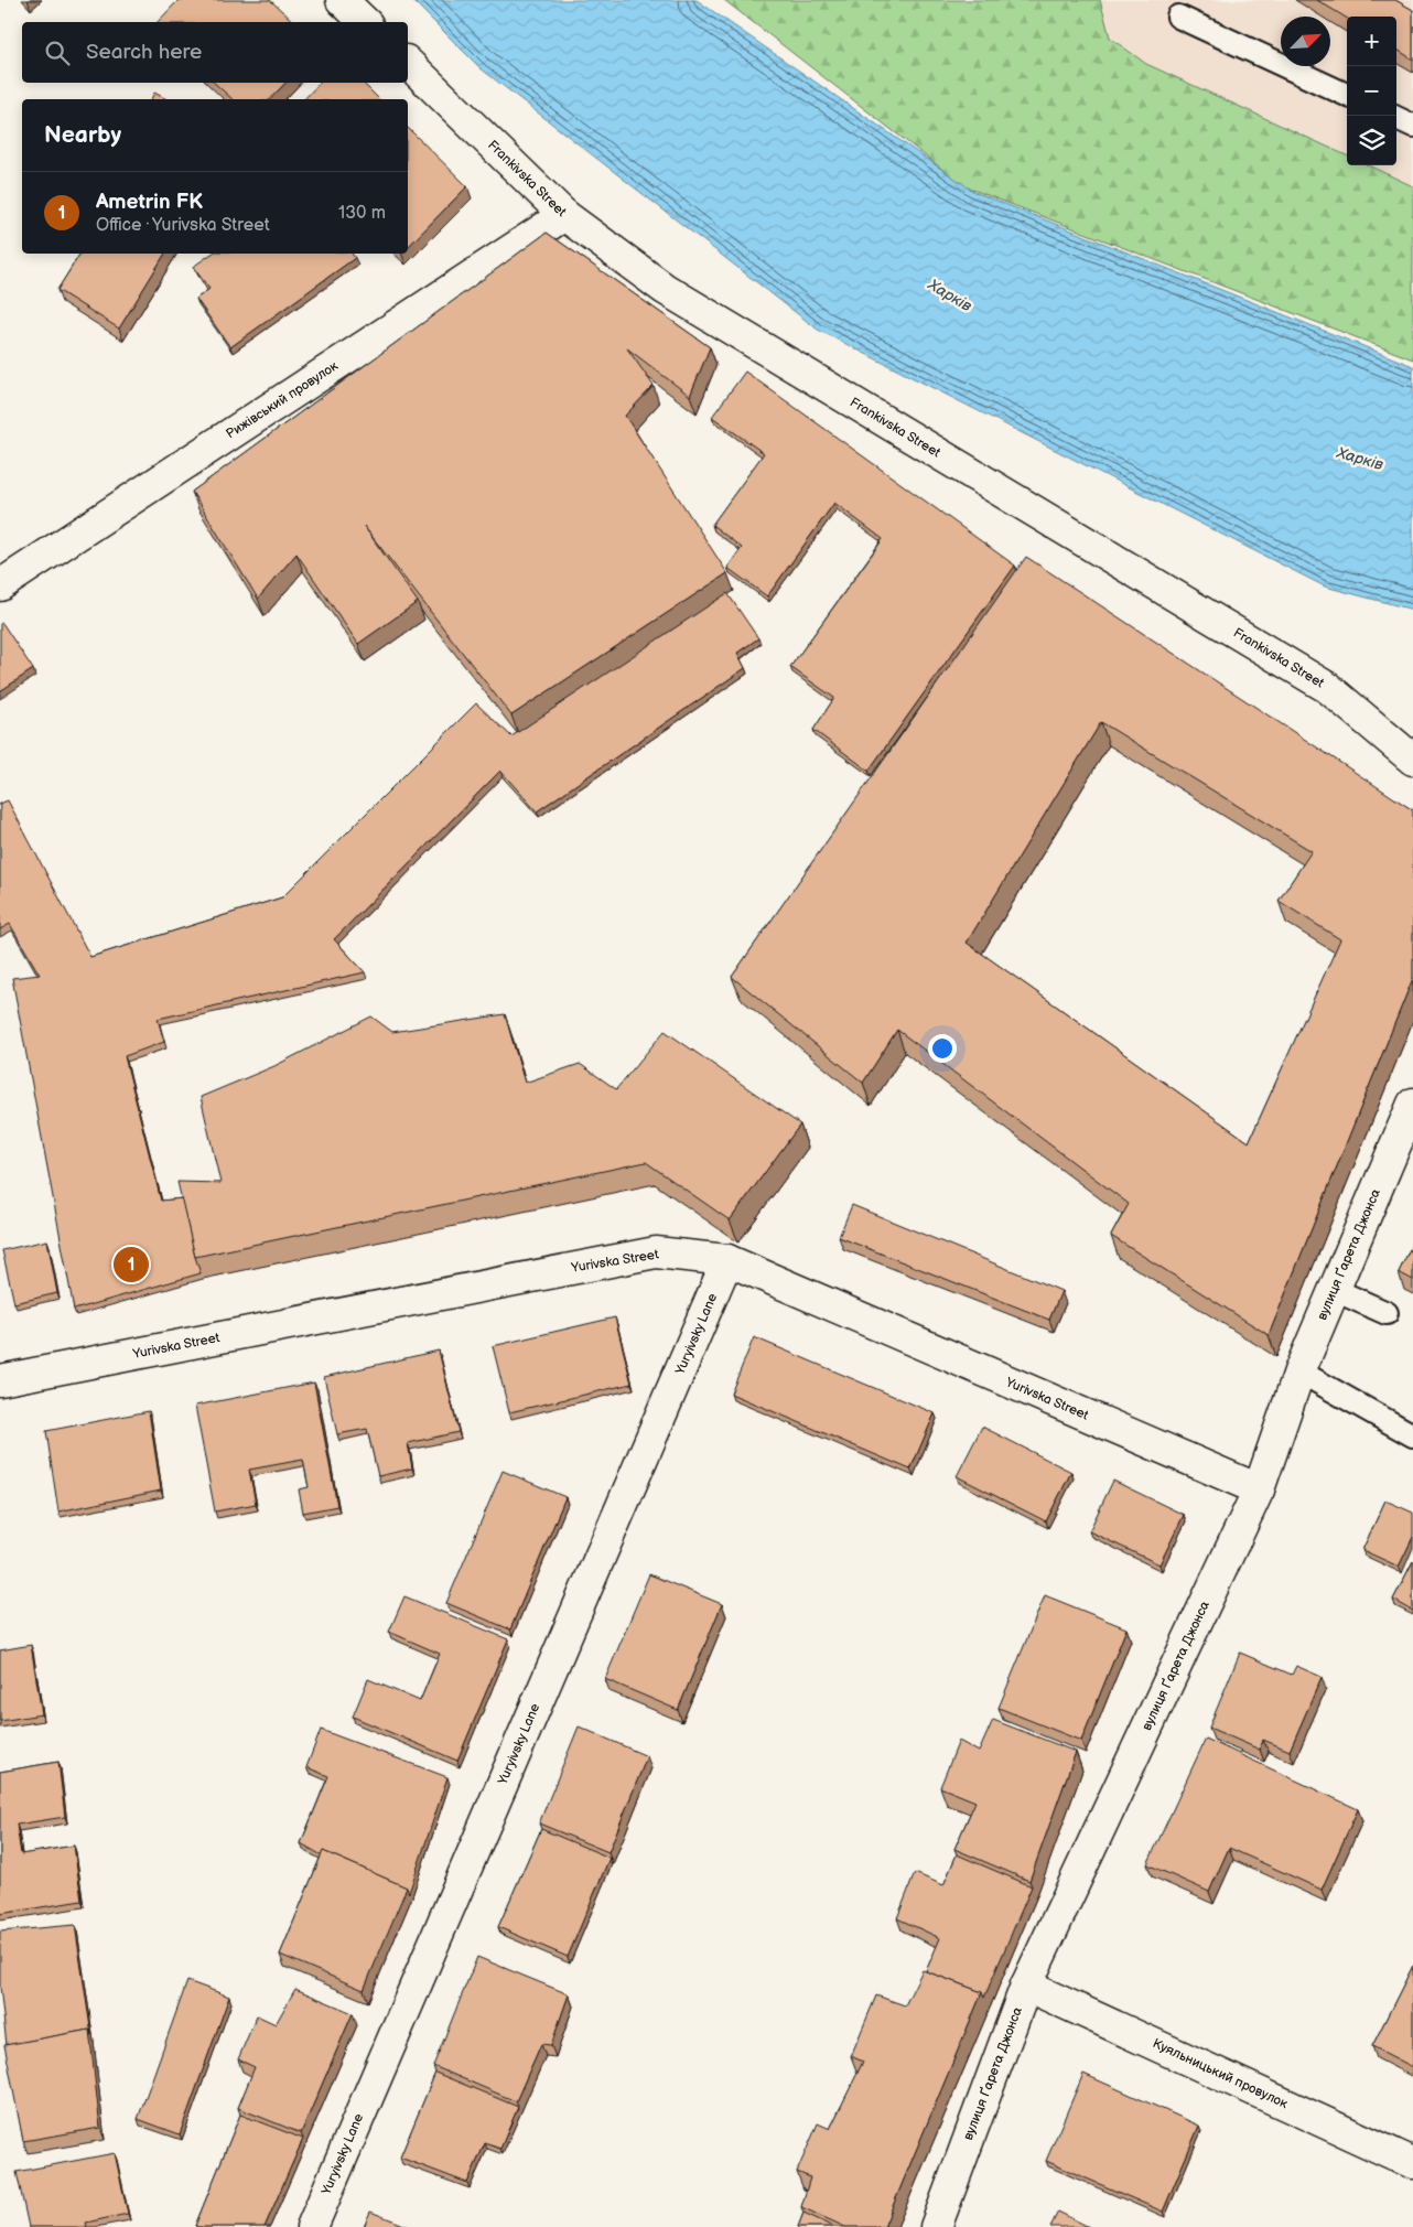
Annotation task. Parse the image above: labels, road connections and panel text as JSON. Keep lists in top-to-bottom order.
{
  "streets": {
    "street": [
      "Frankivska Street",
      "Рижівський провулок",
      "вулиця Ґарета Джонса",
      "Yurivska Street",
      "Yuryivsky Lane",
      "Куяльницький провулок"
    ]
  },
  "crossings": [
    ["Frankivska Street", "Рижівський провулок"],
    ["вулиця Ґарета Джонса", "Yurivska Street"],
    ["вулиця Ґарета Джонса", "Куяльницький провулок"],
    ["Yurivska Street", "Yuryivsky Lane"]
  ],
  "water": ["Харків"],
  "north": "top right",
  "page": {
    "map_buttons": ["+", "−"],
    "search": "Search here",
    "heading": "Nearby",
    "list": [
      {
        "mark": "1",
        "name": "Ametrin FK",
        "note": "Office · Yurivska Street",
        "value": "130 m"
      }
    ],
    "pins": "1"
  }
}
